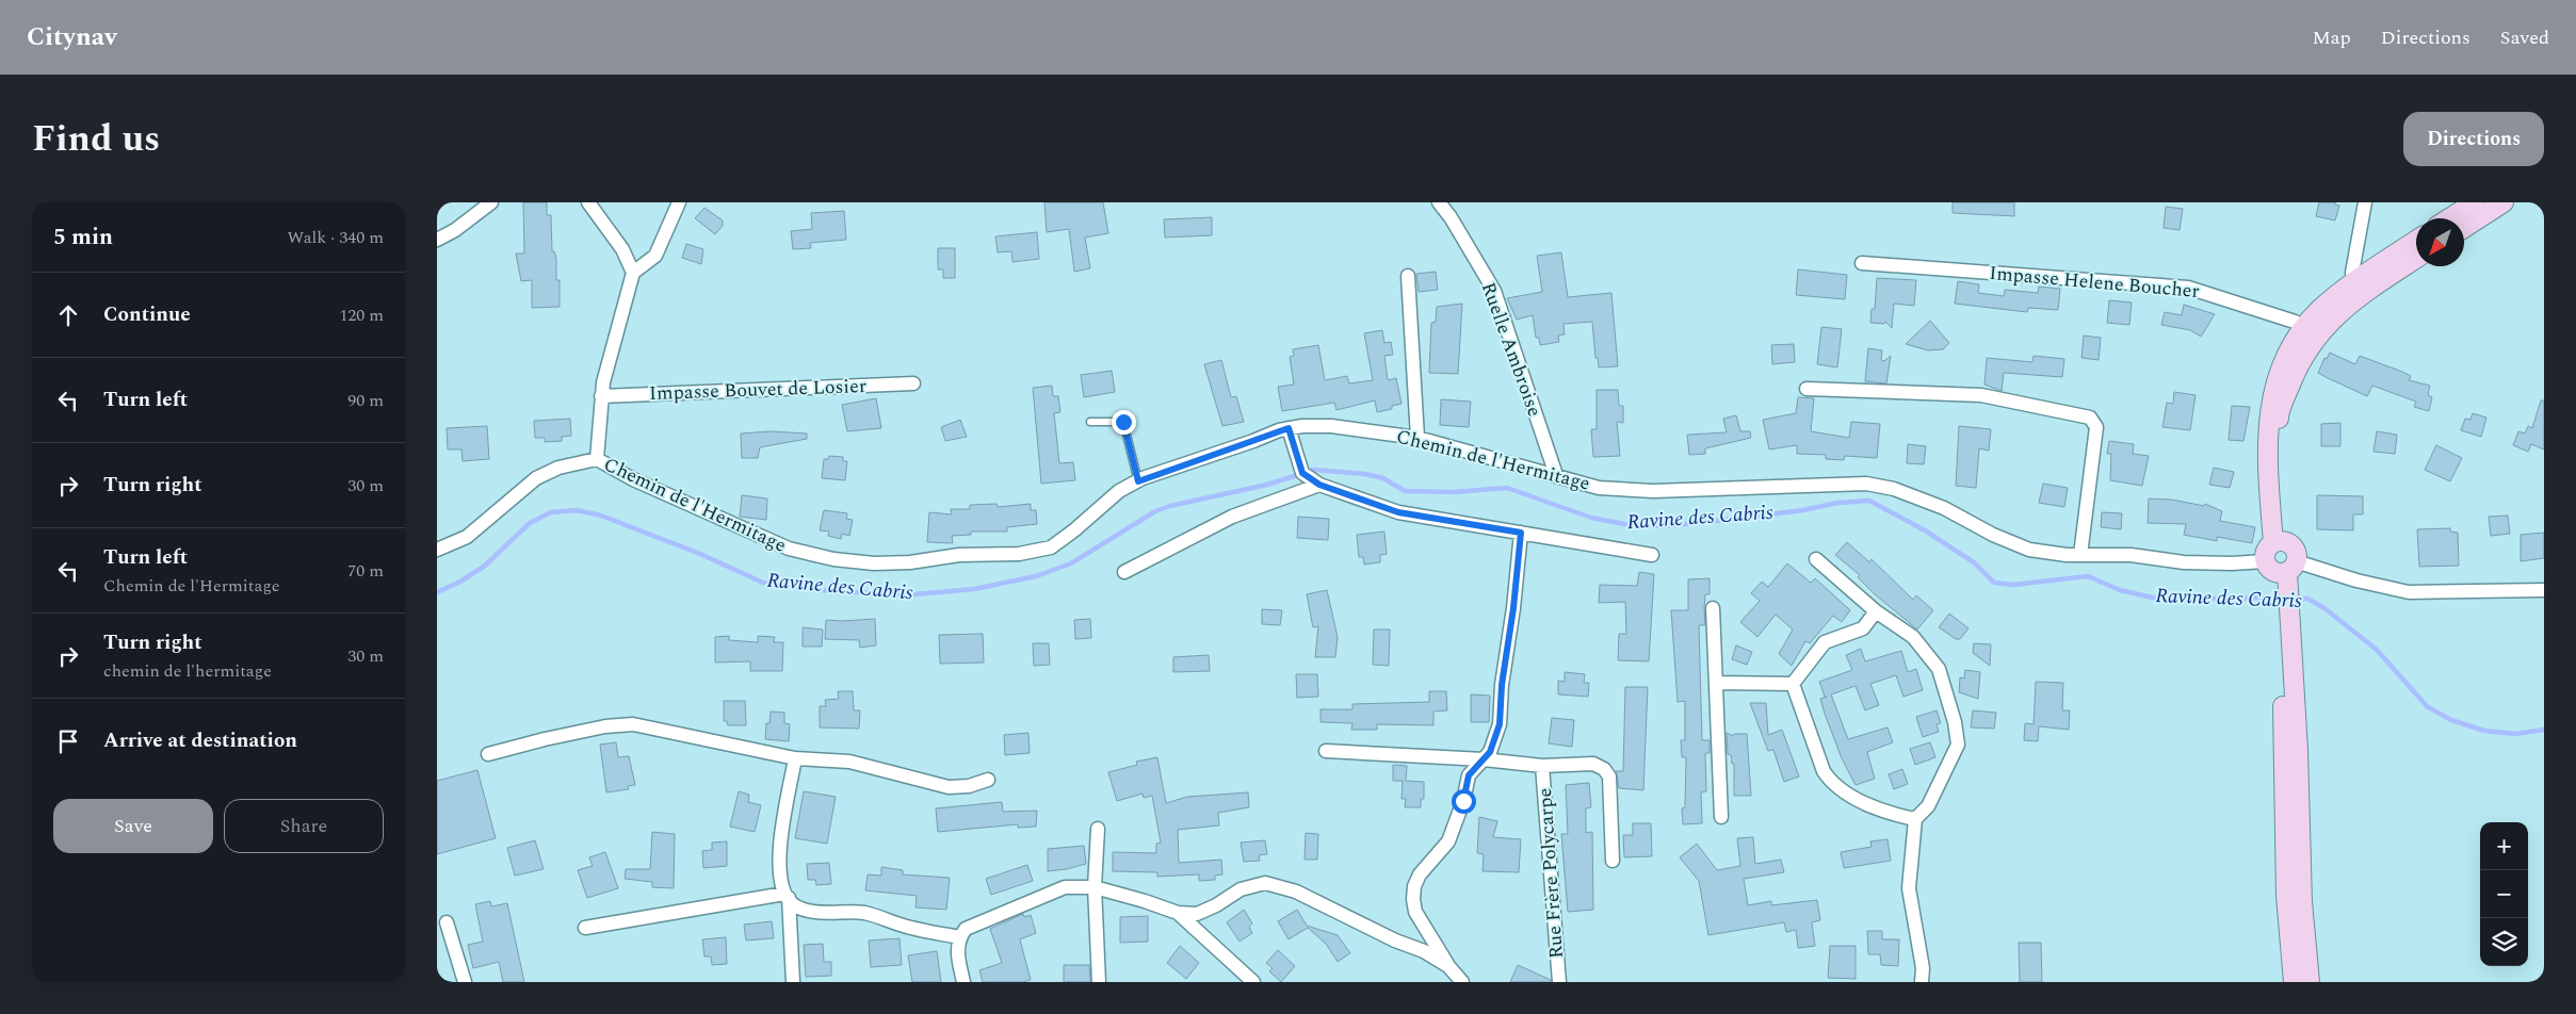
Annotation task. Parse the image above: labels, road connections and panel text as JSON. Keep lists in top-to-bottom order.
{
  "streets": {
    "street": [
      "Impasse Helene Boucher",
      "Ruelle Ambroise",
      "Impasse Bouvet de Losier",
      "Chemin de l'Hermitage",
      "Rue Frère Polycarpe"
    ]
  },
  "crossings": [
    ["Ruelle Ambroise", "Chemin de l'Hermitage"]
  ],
  "water": ["Ravine des Cabris"],
  "north": "bottom left",
  "page": {
    "header": "Citynav",
    "nav": ["Map", "Directions", "Saved"],
    "title": "Find us",
    "buttons": [
      "Directions",
      ["Save", "Share"]
    ],
    "heading": ["5 min", "Walk · 340 m"],
    "list": [
      ["Continue", "120 m"],
      ["Turn left", "90 m"],
      ["Turn right", "30 m"],
      ["Turn left", "Chemin de l'Hermitage", "70 m"],
      ["Turn right", "chemin de l'hermitage", "30 m"],
      "Arrive at destination"
    ],
    "map_buttons": ["+", "−"]
  }
}
